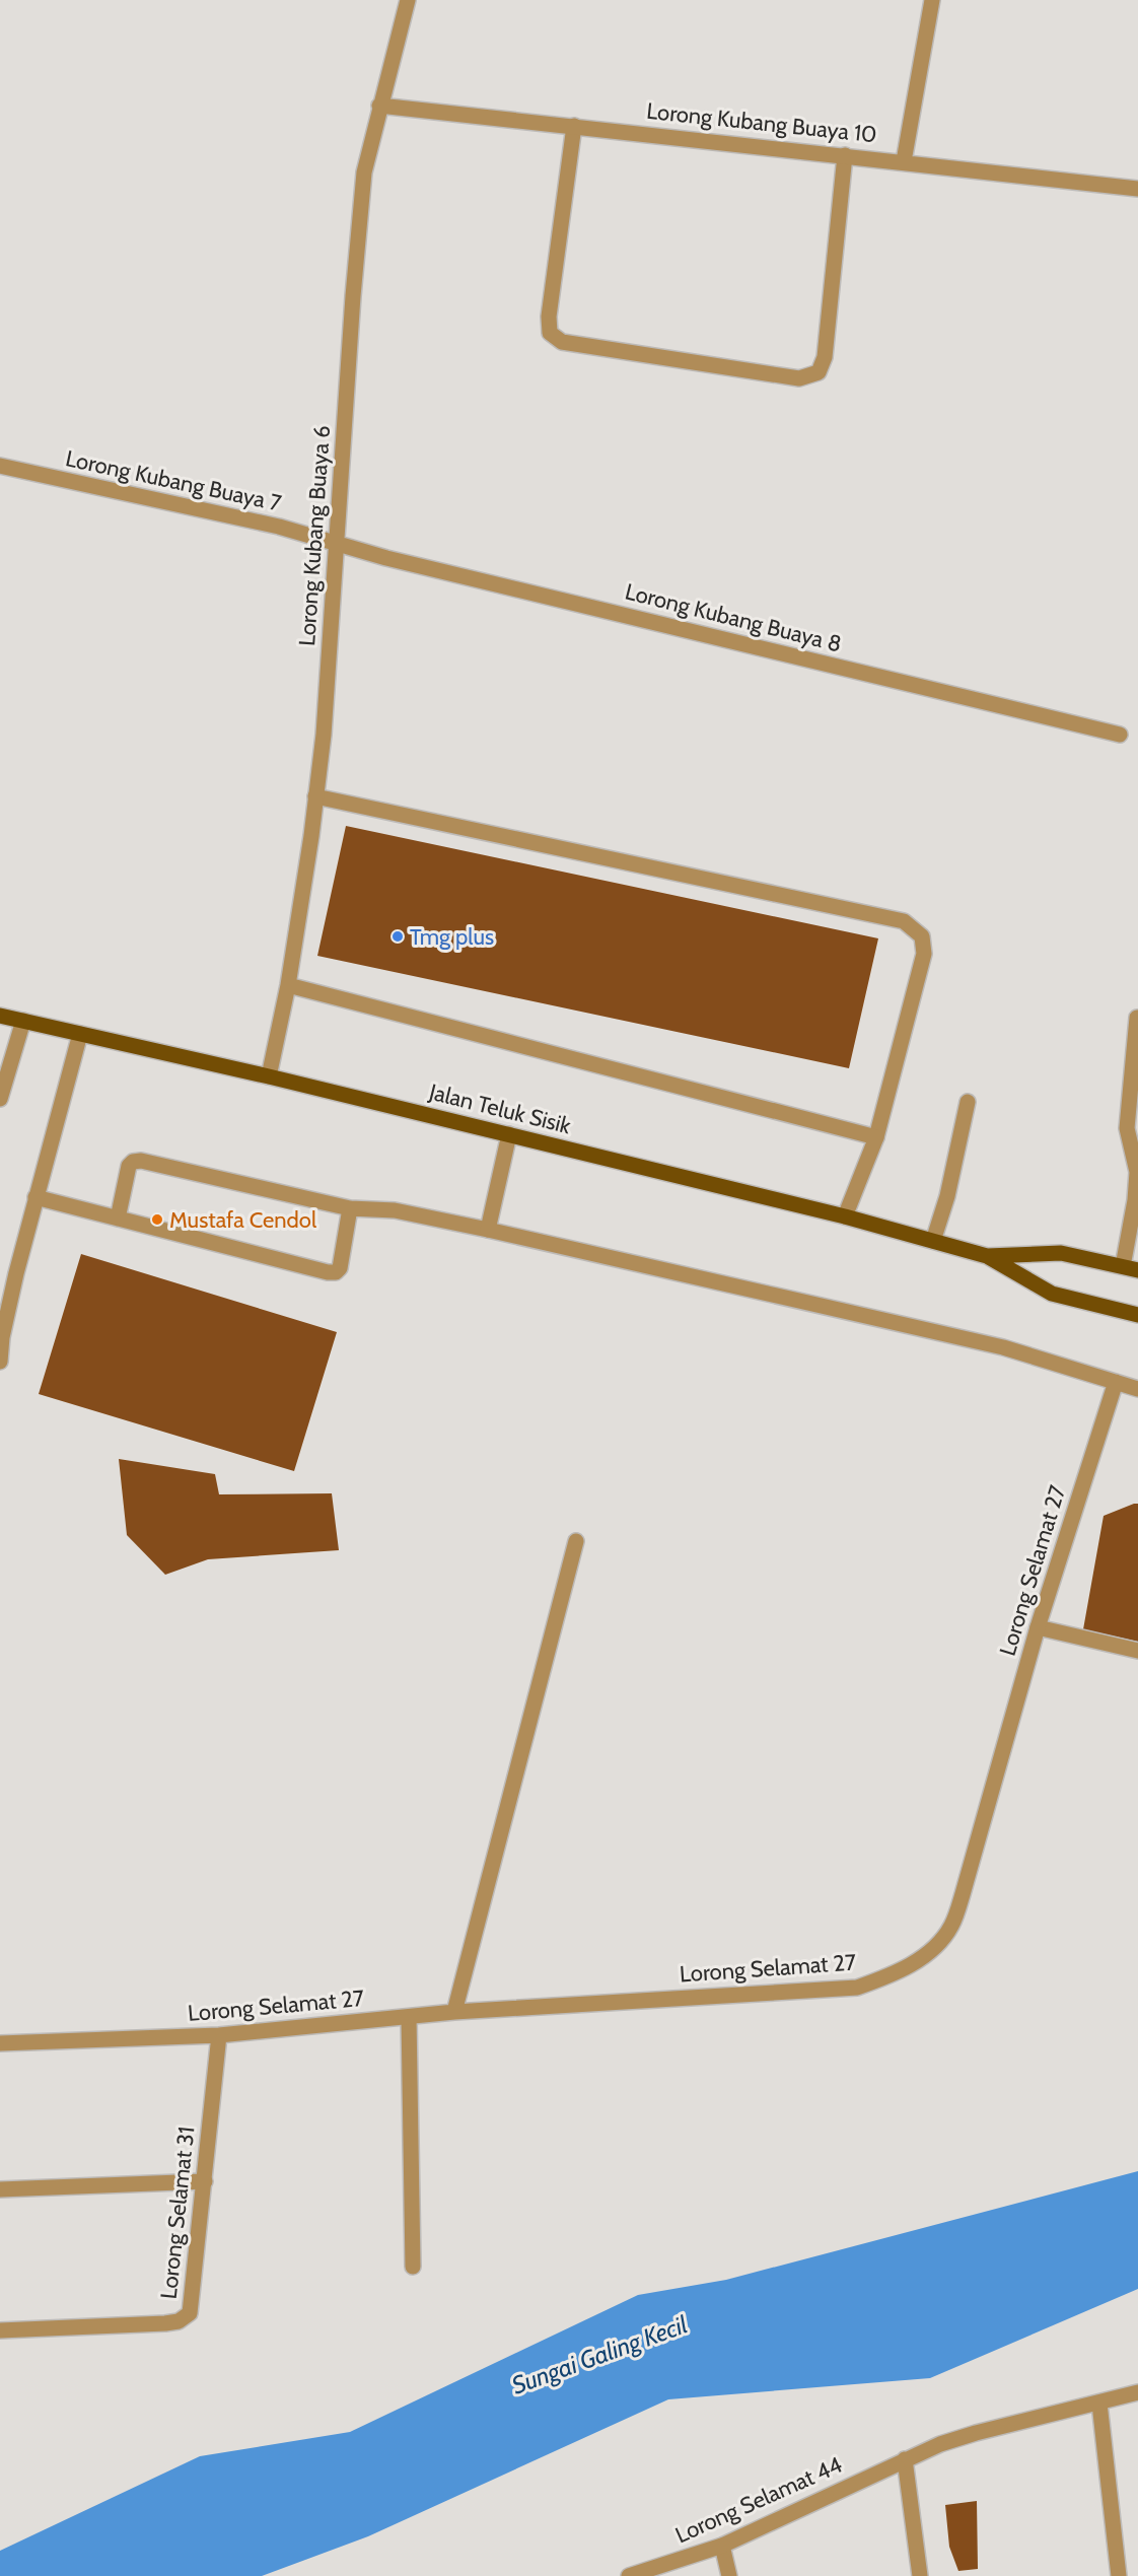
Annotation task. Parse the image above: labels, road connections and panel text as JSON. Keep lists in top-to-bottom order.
{
  "streets": {
    "main road": ["Jalan Teluk Sisik"],
    "street": [
      "Lorong Kubang Buaya 10",
      "Lorong Kubang Buaya 7",
      "Lorong Kubang Buaya 6",
      "Lorong Kubang Buaya 8",
      "Lorong Selamat 27",
      "Lorong Selamat 31",
      "Lorong Selamat 44"
    ]
  },
  "crossings": [
    ["Lorong Kubang Buaya 10", "Lorong Kubang Buaya 6"],
    ["Lorong Kubang Buaya 7", "Lorong Kubang Buaya 6"],
    ["Lorong Kubang Buaya 7", "Lorong Kubang Buaya 8"],
    ["Lorong Kubang Buaya 6", "Lorong Kubang Buaya 8"],
    ["Lorong Kubang Buaya 6", "Jalan Teluk Sisik"],
    ["Lorong Selamat 27", "Lorong Selamat 31"]
  ],
  "water": ["Sungai Galing Kecil"],
  "places": ["Tmg plus", "Mustafa Cendol"]
}
